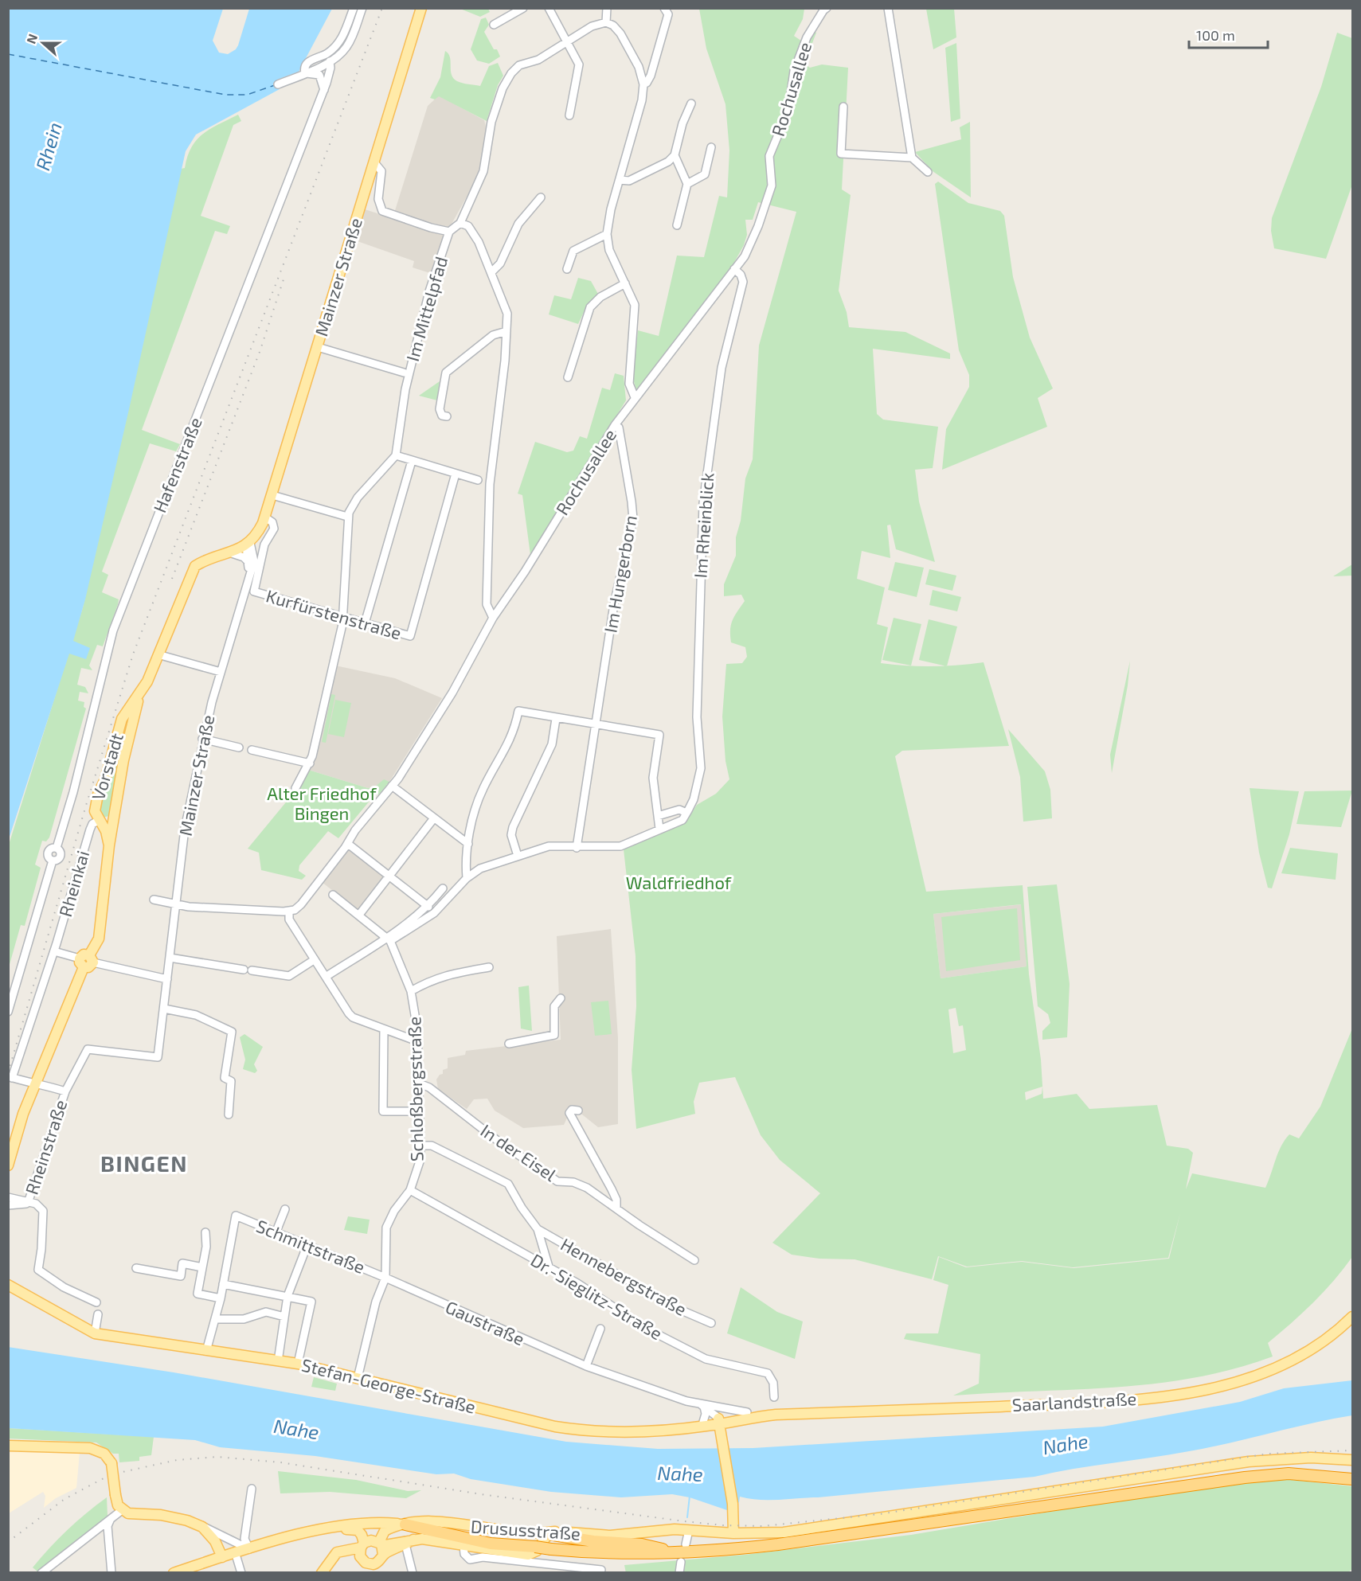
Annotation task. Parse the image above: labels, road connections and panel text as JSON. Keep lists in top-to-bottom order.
{
  "streets": {
    "main road": [
      "Mainzer Straße",
      "Vorstadt",
      "Stefan-George-Straße",
      "Saarlandstraße",
      "Drususstraße"
    ],
    "street": [
      "Rochusallee",
      "Im Mittelpfad",
      "Hafenstraße",
      "Im Rheinblick",
      "Im Hungerborn",
      "Kurfürstenstraße",
      "Rheinkai",
      "Schloßbergstraße",
      "Rheinstraße",
      "In der Eisel",
      "Schmittstraße",
      "Hennebergstraße",
      "Dr.-Sieglitz-Straße",
      "Gaustraße"
    ]
  },
  "crossings": [
    ["Rochusallee", "Im Rheinblick"],
    ["Rochusallee", "Im Hungerborn"],
    ["Mainzer Straße", "Kurfürstenstraße"],
    ["Mainzer Straße", "Vorstadt"],
    ["Mainzer Straße", "Rheinstraße"],
    ["Vorstadt", "Rheinkai"],
    ["Schloßbergstraße", "In der Eisel"],
    ["Schloßbergstraße", "Schmittstraße"],
    ["Schloßbergstraße", "Dr.-Sieglitz-Straße"],
    ["Schloßbergstraße", "Gaustraße"],
    ["Schloßbergstraße", "Stefan-George-Straße"],
    ["Schmittstraße", "Gaustraße"],
    ["Gaustraße", "Stefan-George-Straße"],
    ["Gaustraße", "Saarlandstraße"],
    ["Stefan-George-Straße", "Saarlandstraße"]
  ],
  "districts": ["BINGEN"],
  "water": ["Rhein", "Nahe"],
  "parks": ["Alter Friedhof Bingen", "Waldfriedhof"],
  "scale_bar": "100 m",
  "north": "left"
}
